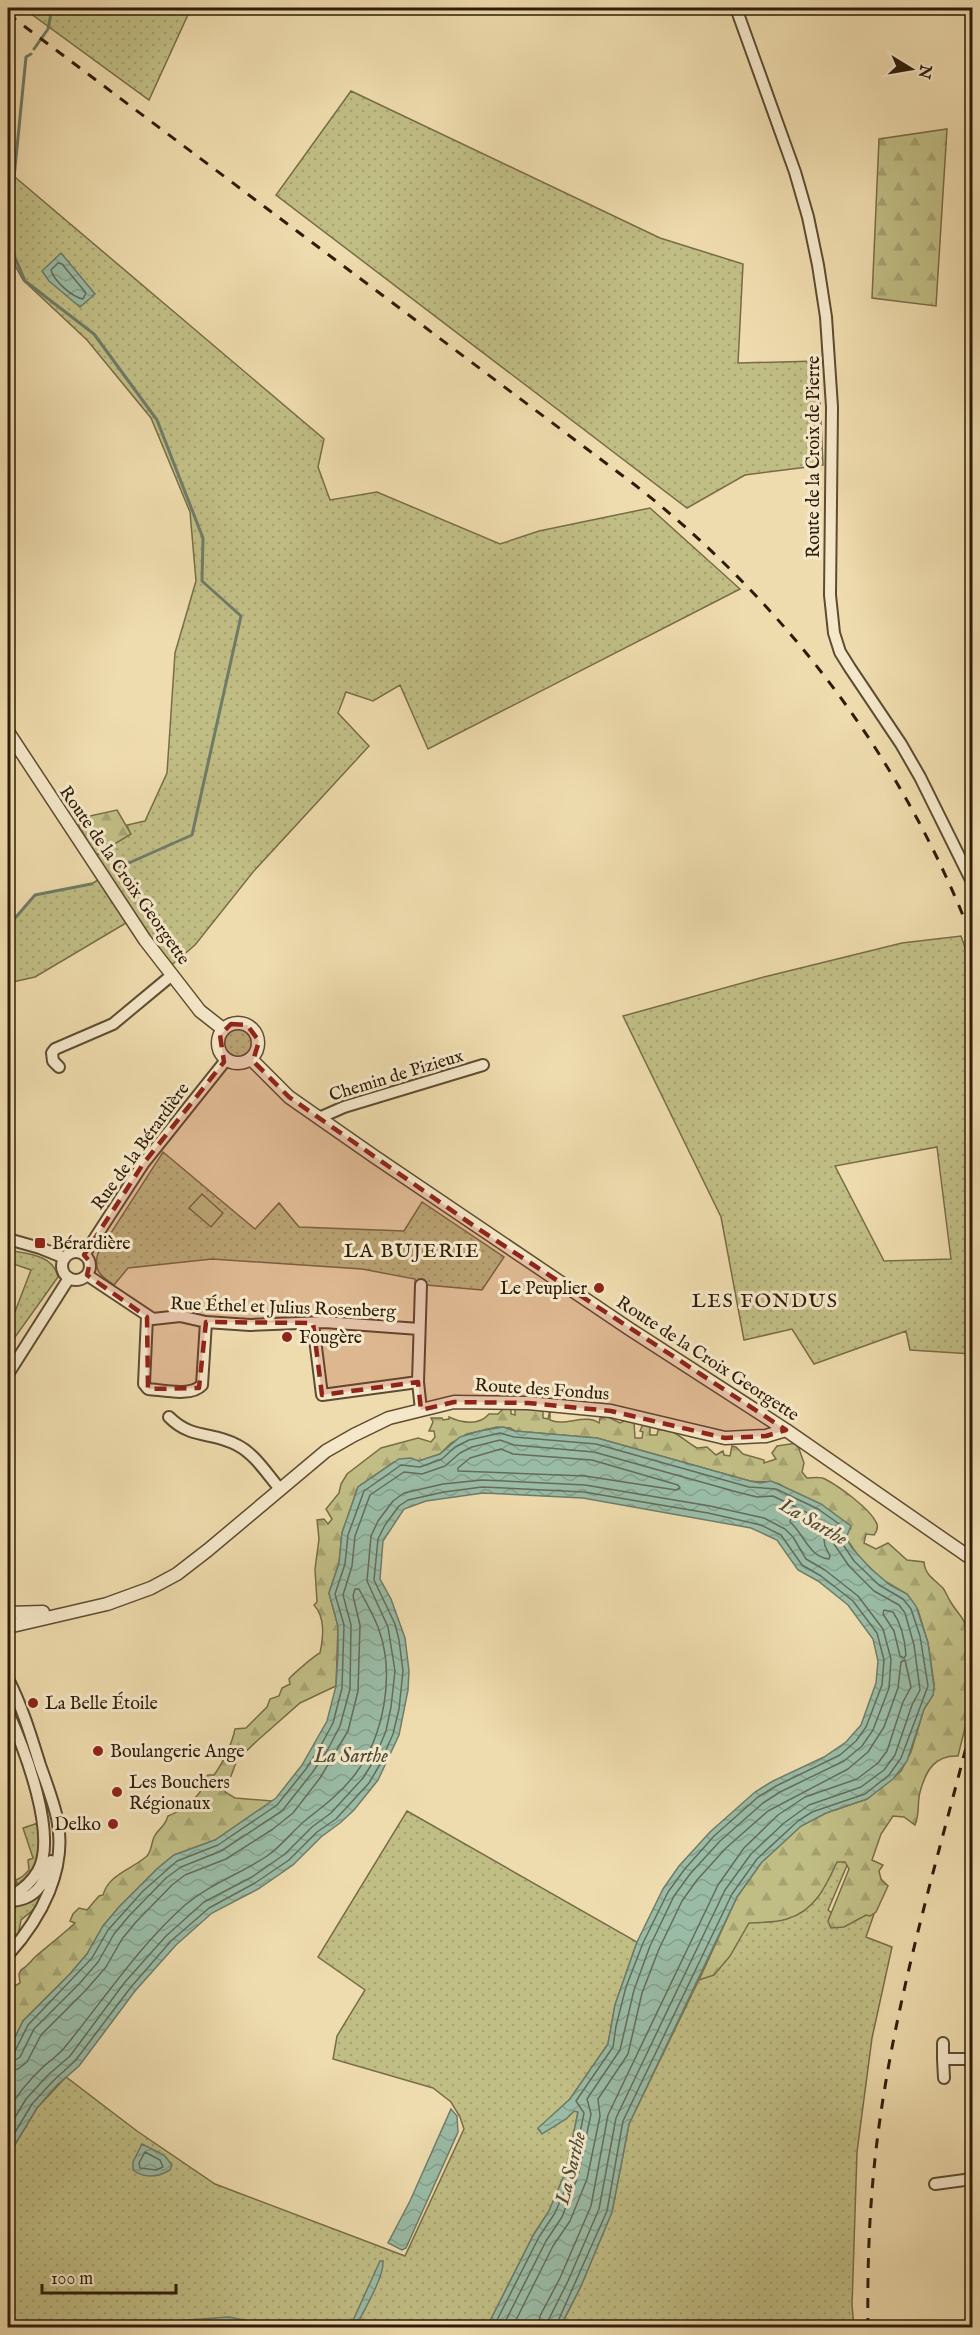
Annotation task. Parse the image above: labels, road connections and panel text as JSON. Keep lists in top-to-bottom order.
{
  "streets": {
    "street": [
      "Route de la Croix de Pierre",
      "Route de la Croix Georgette",
      "Chemin de Pizieux",
      "Rue de la Bérardière",
      "Rue Éthel et Julius Rosenberg",
      "Route des Fondus"
    ]
  },
  "crossings": [
    ["Route de la Croix Georgette", "Chemin de Pizieux"],
    ["Route de la Croix Georgette", "Rue de la Bérardière"],
    ["Route de la Croix Georgette", "Route des Fondus"],
    ["Rue de la Bérardière", "Rue Éthel et Julius Rosenberg"],
    ["Rue Éthel et Julius Rosenberg", "Route des Fondus"]
  ],
  "districts": ["LA BUJERIE", "LES FONDUS"],
  "water": ["La Sarthe"],
  "places": {
    "transit": ["Bérardière"],
    "other": [
      "Le Peuplier",
      "Fougère",
      "La Belle Étoile",
      "Boulangerie Ange",
      "Les Bouchers Régionaux",
      "Delko"
    ]
  },
  "scale_bar": "100 m",
  "north": "right"
}
